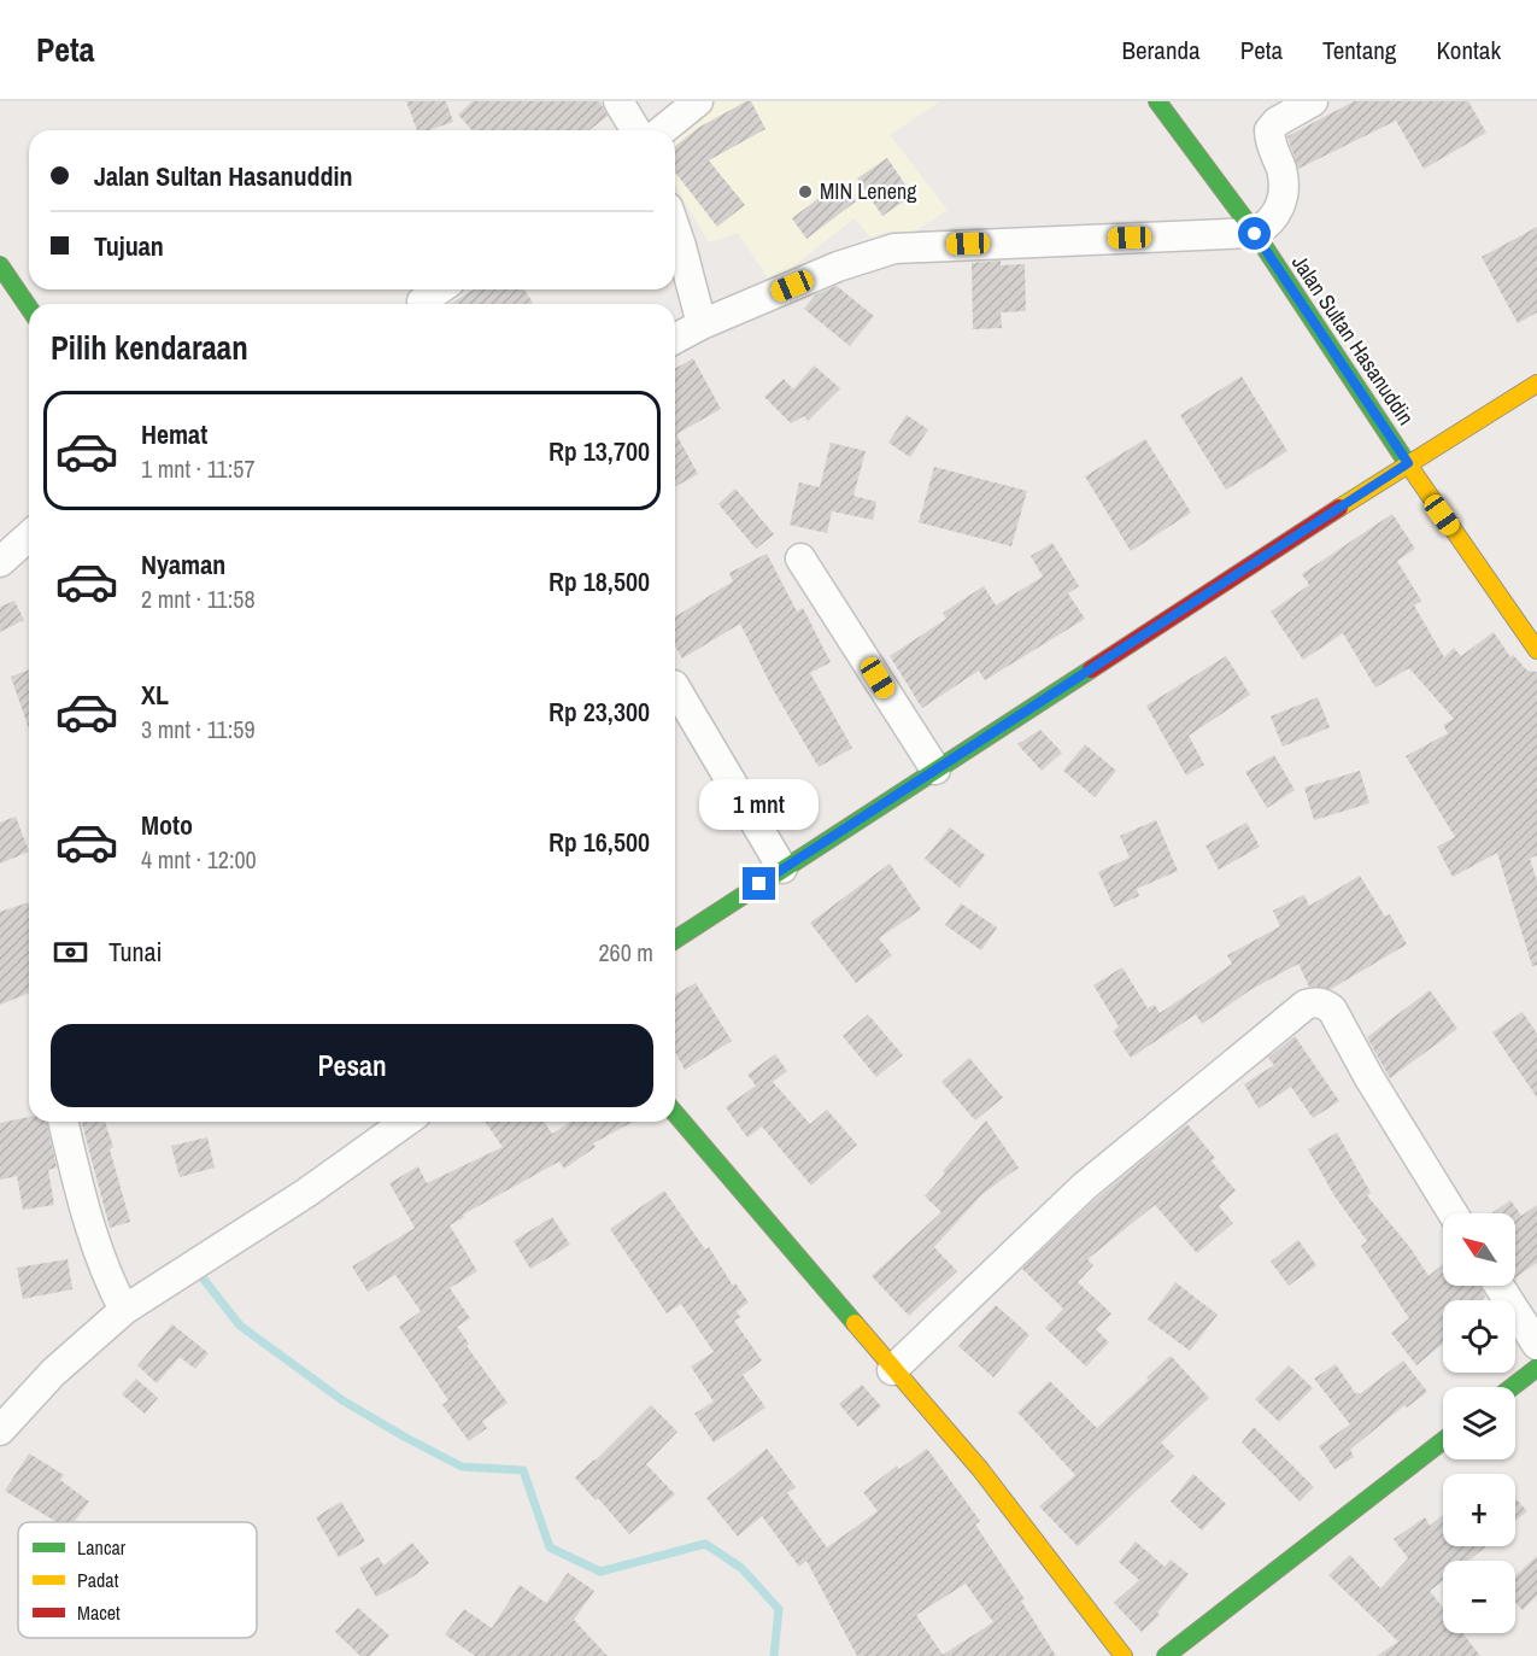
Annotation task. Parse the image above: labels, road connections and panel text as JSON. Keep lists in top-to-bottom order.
{
  "streets": {
    "street": ["Jalan Sultan Hasanuddin"]
  },
  "places": ["MIN Leneng"],
  "legend": ["Lancar", "Padat", "Macet"],
  "north": "top left",
  "page": {
    "header": "Peta",
    "nav": [
      "Beranda",
      "Peta",
      "Tentang",
      "Kontak"
    ],
    "banner": ["Jalan Sultan Hasanuddin", "Tujuan"],
    "heading": "Pilih kendaraan",
    "list": [
      {
        "name": "Hemat",
        "note": "1 mnt · 11:57",
        "value": "Rp 13,700"
      },
      {
        "name": "Nyaman",
        "note": "2 mnt · 11:58",
        "value": "Rp 18,500"
      },
      {
        "name": "XL",
        "note": "3 mnt · 11:59",
        "value": "Rp 23,300"
      },
      {
        "name": "Moto",
        "note": "4 mnt · 12:00",
        "value": "Rp 16,500"
      }
    ],
    "bubble": "1 mnt",
    "pay": ["Tunai", "260 m"],
    "buttons": "Pesan",
    "map_buttons": ["+", "−"]
  }
}
